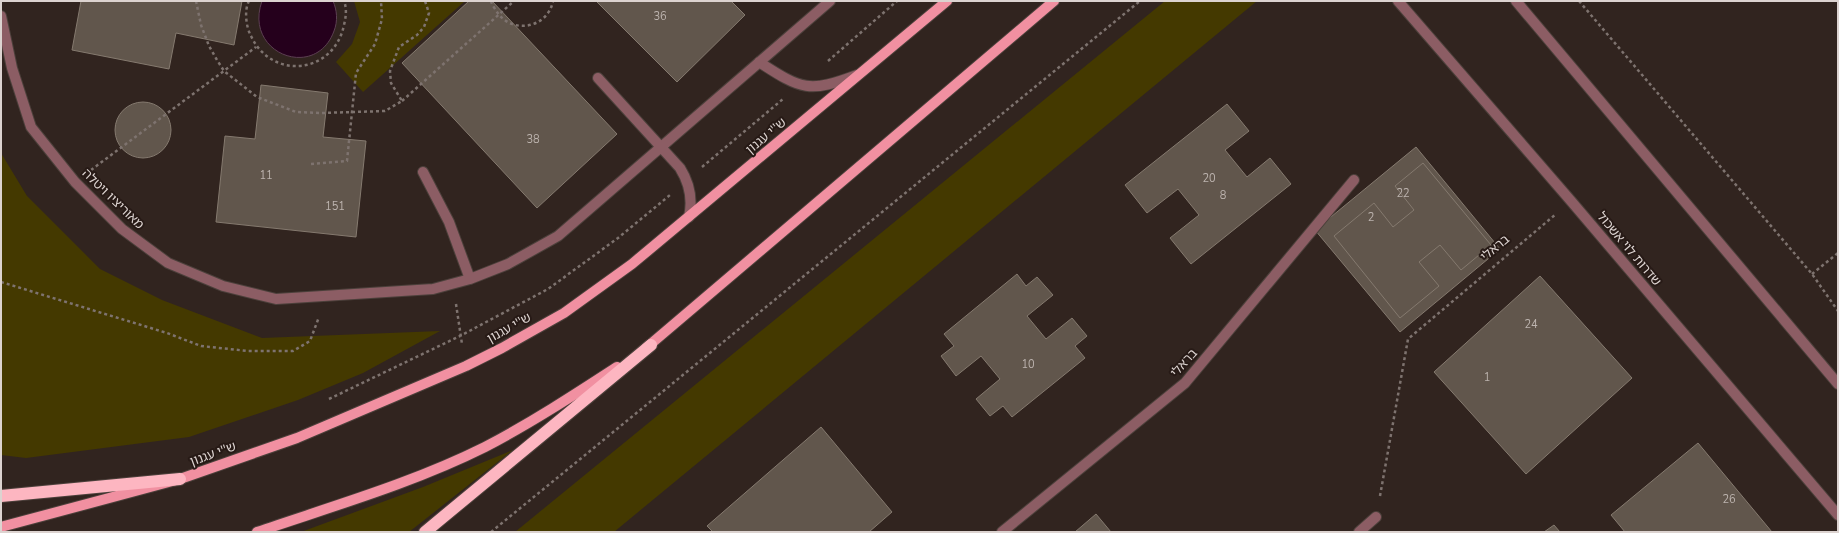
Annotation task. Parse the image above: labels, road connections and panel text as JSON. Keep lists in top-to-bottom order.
{
  "streets": {
    "main road": ["ש''י עגנון"],
    "street": ["מאוריציו ויטלה", "בראלי", "שדרות לוי אשכול"]
  },
  "crossings": [
    ["בראלי", "שדרות לוי אשכול"]
  ],
  "house_numbers": [
    "36",
    "38",
    "11",
    "20",
    "22",
    "8",
    "151",
    "2",
    "24",
    "10",
    "1",
    "26"
  ]
}
